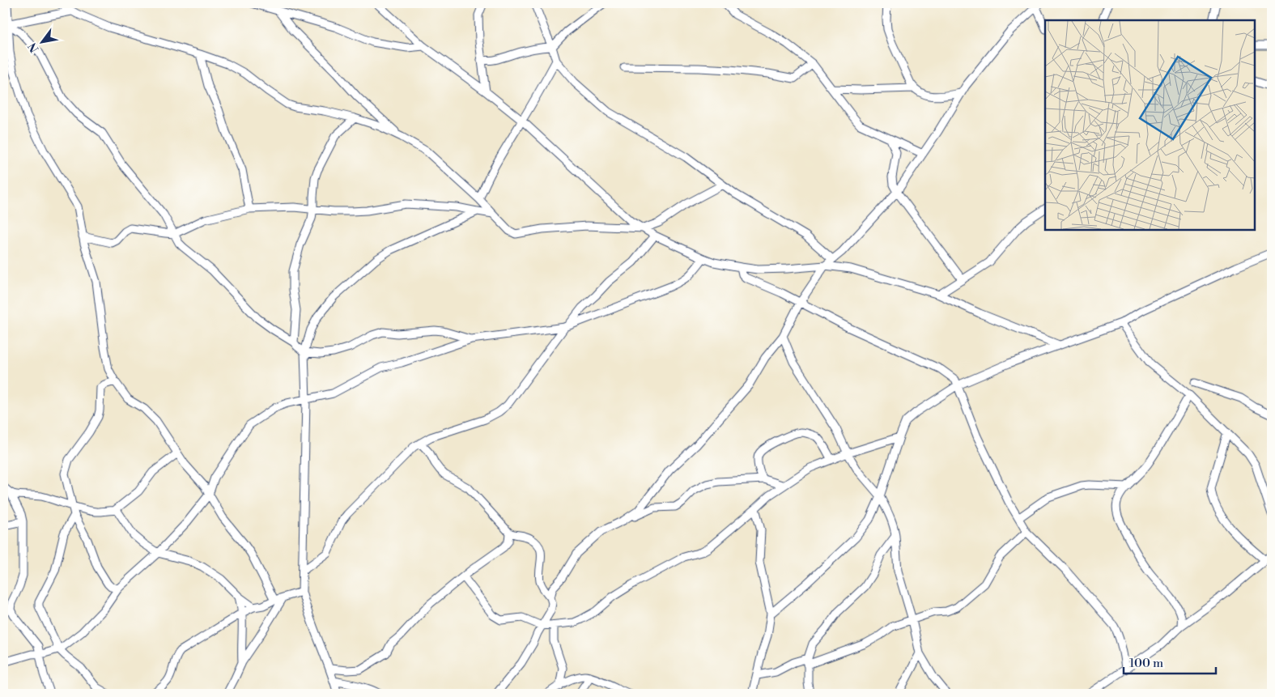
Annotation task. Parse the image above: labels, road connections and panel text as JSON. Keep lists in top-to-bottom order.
{
  "scale_bar": "100 m",
  "north": "bottom left"
}
